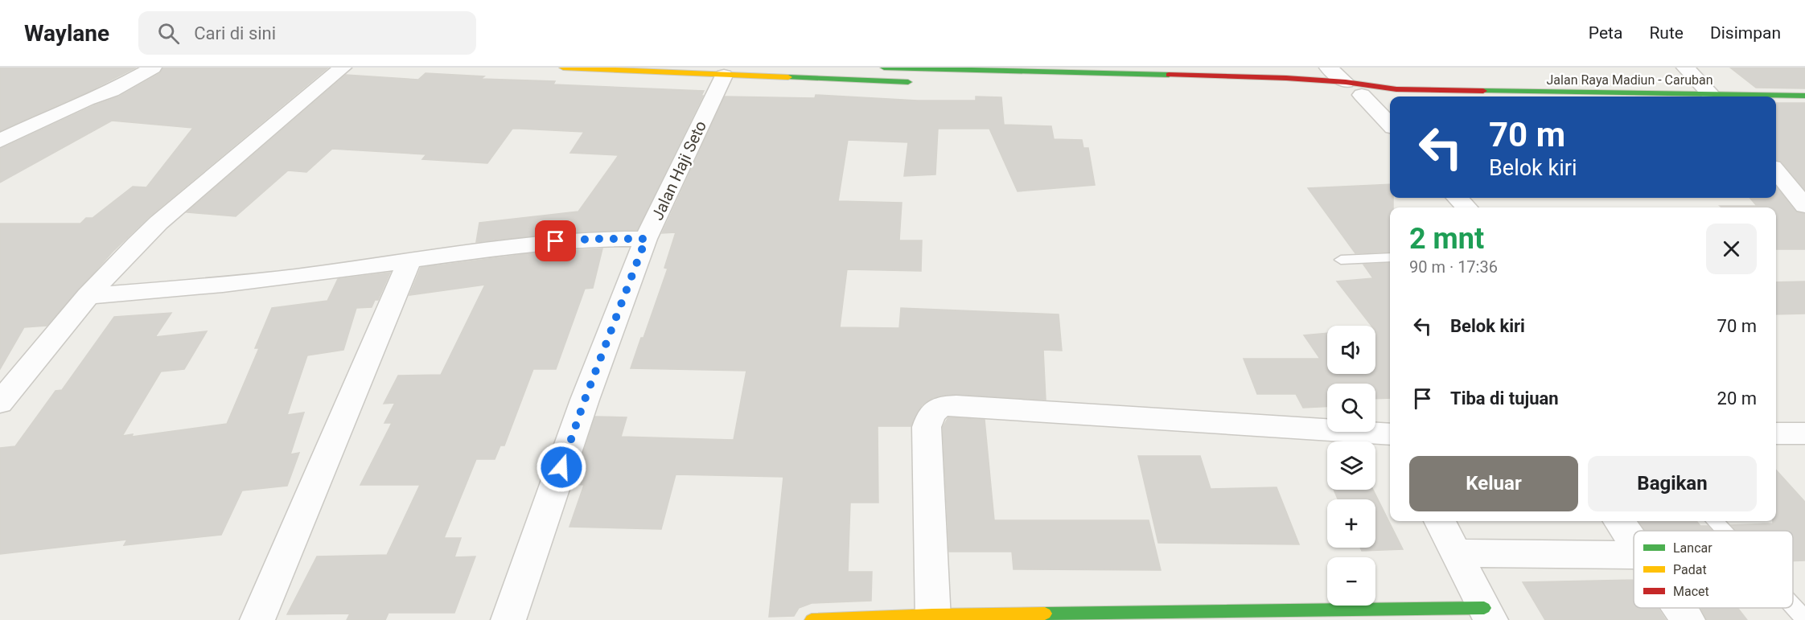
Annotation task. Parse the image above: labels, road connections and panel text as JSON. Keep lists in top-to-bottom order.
{
  "streets": {
    "main road": ["Jalan Raya Madiun - Caruban"],
    "street": ["Jalan Haji Seto"]
  },
  "legend": ["Lancar", "Padat", "Macet"],
  "page": {
    "header": "Waylane",
    "search": "Cari di sini",
    "nav": ["Peta", "Rute", "Disimpan"],
    "turn": ["70 m", "Belok kiri"],
    "heading": ["2 mnt", "90 m · 17:36"],
    "list": [
      {
        "name": "Belok kiri",
        "value": "70 m"
      },
      {
        "name": "Tiba di tujuan",
        "value": "20 m"
      }
    ],
    "map_buttons": ["+", "−"],
    "buttons": ["Keluar", "Bagikan"]
  }
}
